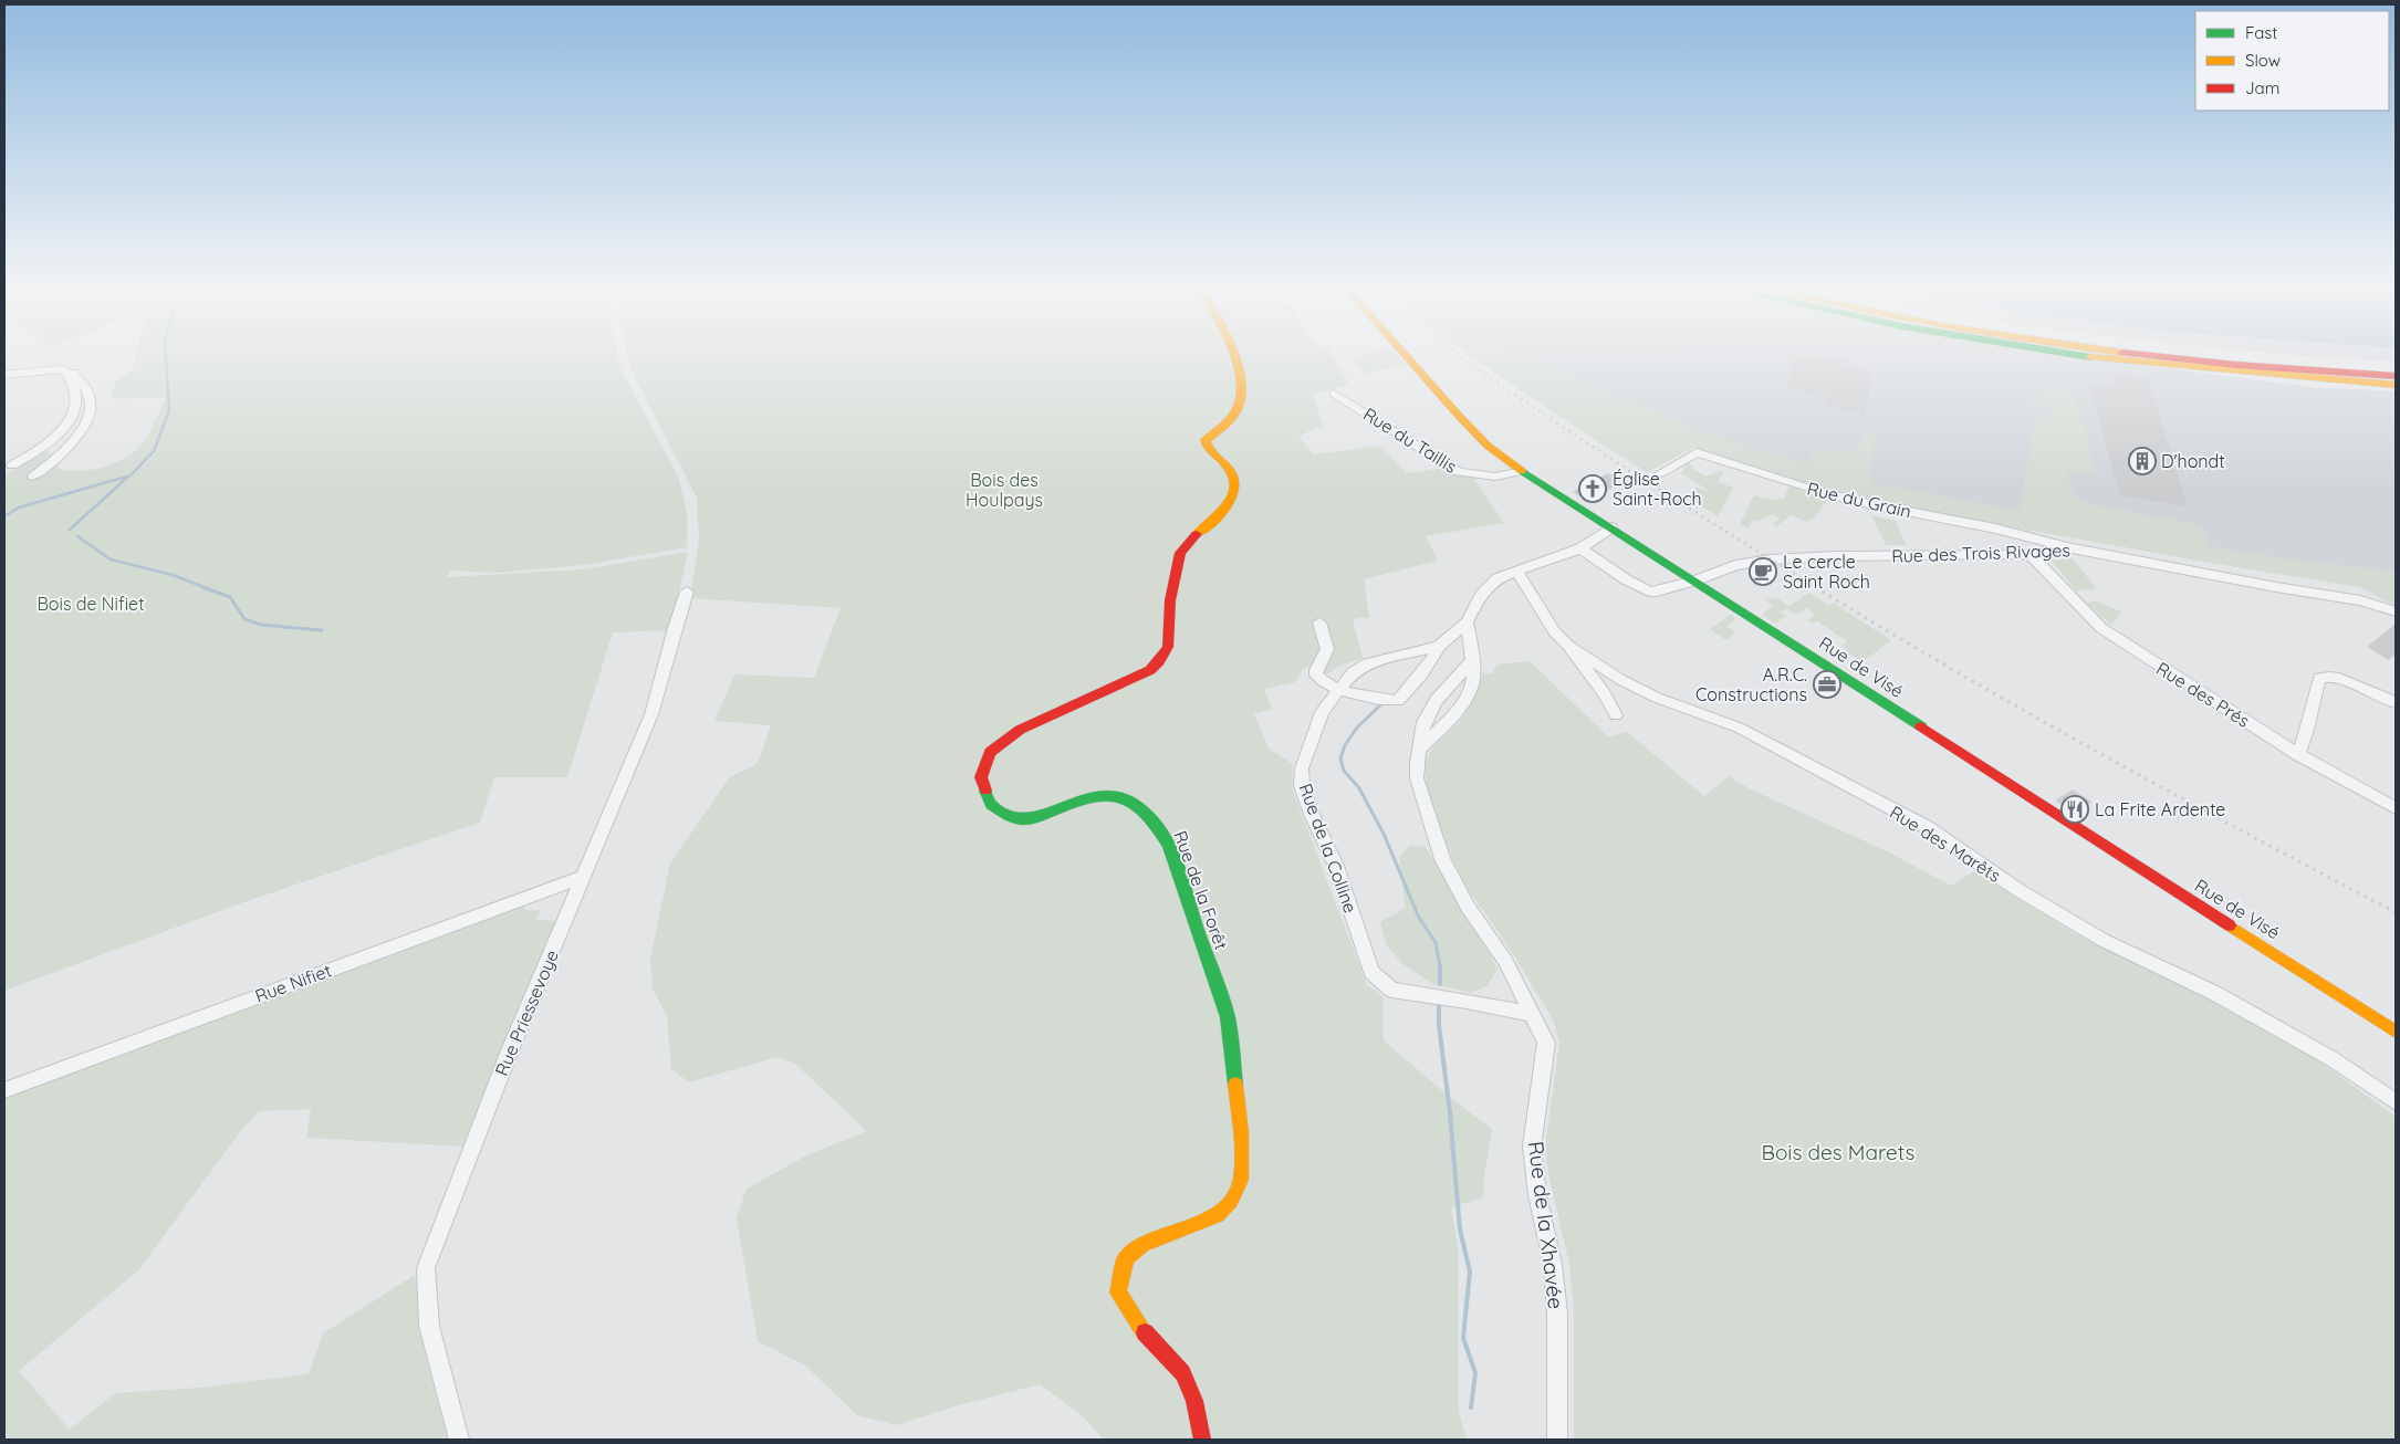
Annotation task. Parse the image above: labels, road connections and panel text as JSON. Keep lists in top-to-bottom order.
{
  "streets": {
    "main road": ["Rue de Visé", "Rue de la Forêt"],
    "street": [
      "Rue du Taillis",
      "Rue du Grain",
      "Rue des Trois Rivages",
      "Rue des Prés",
      "Rue des Marêts",
      "Rue de la Colline",
      "Rue Nifiet",
      "Rue Priessevoye",
      "Rue de la Xhavée"
    ]
  },
  "crossings": [
    ["Rue du Taillis", "Rue de Visé"],
    ["Rue du Grain", "Rue des Trois Rivages"],
    ["Rue des Trois Rivages", "Rue de Visé"],
    ["Rue des Trois Rivages", "Rue des Prés"],
    ["Rue des Trois Rivages", "Rue de la Colline"],
    ["Rue de Visé", "Rue de la Colline"],
    ["Rue des Marêts", "Rue de la Colline"],
    ["Rue de la Colline", "Rue de la Xhavée"],
    ["Rue Nifiet", "Rue Priessevoye"]
  ],
  "parks": ["Bois des Houlpays", "Bois de Nifiet", "Bois des Marets"],
  "places": {
    "building": ["D'hondt"],
    "church": ["Église Saint-Roch"],
    "cafe": ["Le cercle Saint Roch"],
    "office": ["A.R.C. Constructions"],
    "restaurant": ["La Frite Ardente"]
  },
  "legend": ["Fast", "Slow", "Jam"]
}
